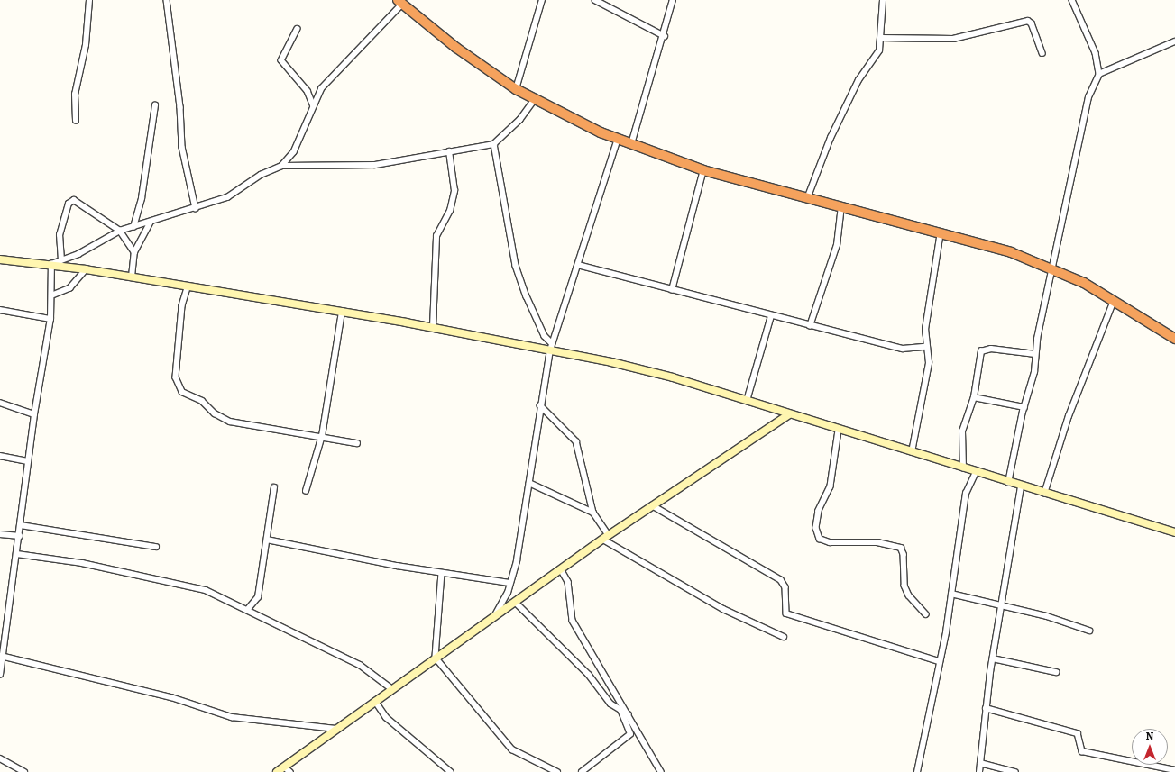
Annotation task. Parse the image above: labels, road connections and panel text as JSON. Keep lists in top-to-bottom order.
{
  "north": "top"
}
